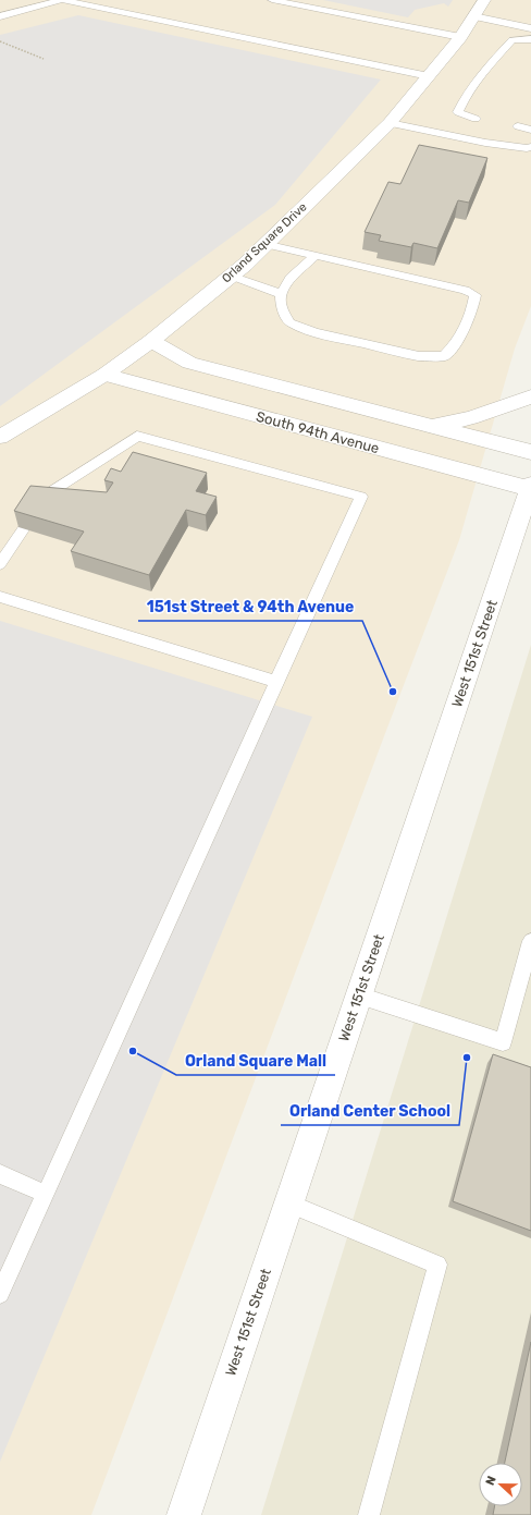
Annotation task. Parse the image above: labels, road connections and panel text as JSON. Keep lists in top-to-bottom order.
{
  "streets": {
    "street": ["Orland Square Drive", "South 94th Avenue", "West 151st Street"]
  },
  "crossings": [
    ["Orland Square Drive", "South 94th Avenue"],
    ["South 94th Avenue", "West 151st Street"]
  ],
  "places": ["151st Street & 94th Avenue", "Orland Square Mall", "Orland Center School"],
  "north": "left"
}
